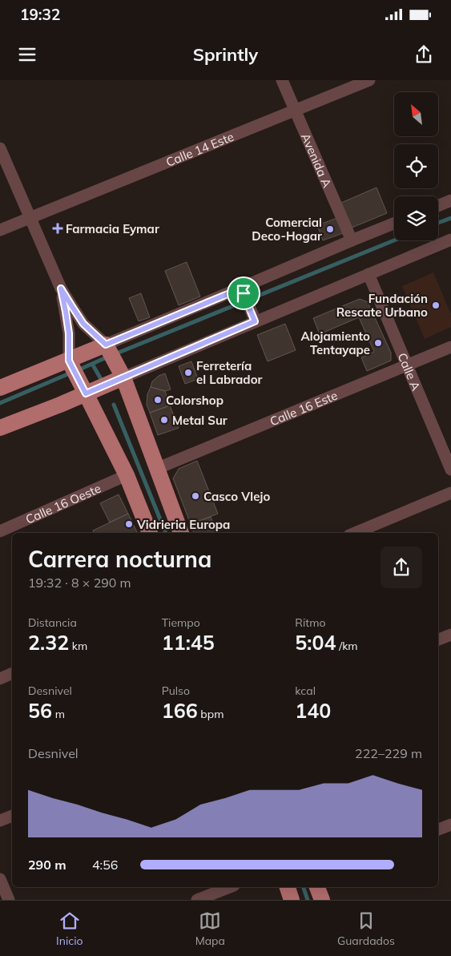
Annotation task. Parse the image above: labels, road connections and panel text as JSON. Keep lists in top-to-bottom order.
{
  "streets": {
    "street": [
      "Calle 14 Este",
      "Avenida A",
      "Calle A",
      "Calle 16 Este",
      "Calle 16 Oeste"
    ]
  },
  "crossings": [
    ["Calle 14 Este", "Avenida A"],
    ["Calle A", "Calle 16 Este"]
  ],
  "places": {
    "health": ["Farmacia Eymar"],
    "other": [
      "Comercial Deco-Hogar",
      "Fundación Rescate Urbano",
      "Alojamiento Tentayape",
      "Ferretería el Labrador",
      "Colorshop",
      "Metal Sur",
      "Casco VIejo",
      "Vidrieria Europa"
    ]
  },
  "north": "top left",
  "page": {
    "status": "19:32",
    "header": "Sprintly",
    "heading": ["Carrera nocturna", "19:32 · 8 × 290 m"],
    "stats": [
      ["Distancia", "2.32 km"],
      ["Tiempo", "11:45"],
      ["Ritmo", "5:04 /km"],
      ["Desnivel", "56 m"],
      ["Pulso", "166 bpm"],
      ["kcal", "140"]
    ],
    "chart": ["Desnivel", "222–229 m"],
    "list": [
      {
        "name": "290 m",
        "note": "4:56"
      }
    ],
    "tabs": ["Inicio", "Mapa", "Guardados"]
  }
}
